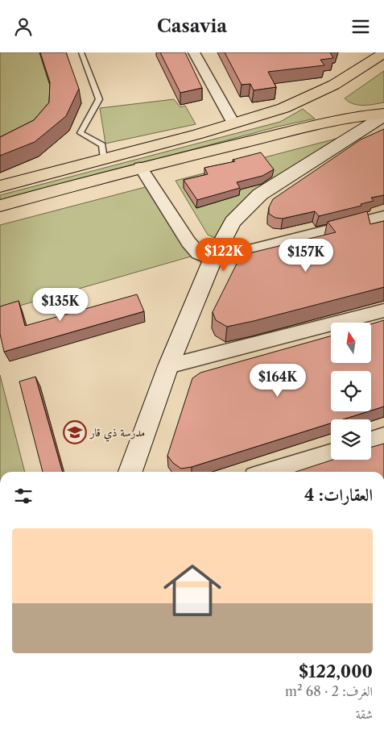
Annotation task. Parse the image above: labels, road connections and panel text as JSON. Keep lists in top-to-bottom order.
{
  "places": {
    "school or university": ["مدرسة ذي قار"]
  },
  "north": "top",
  "page": {
    "header": "Casavia",
    "price": [
      "$122K",
      "$157K",
      "$135K",
      "$164K"
    ],
    "heading": "العقارات: 4",
    "list": [
      {
        "name": "$122,000",
        "note": "الغرف: 2 · 68 m² · شقة"
      }
    ]
  }
}
